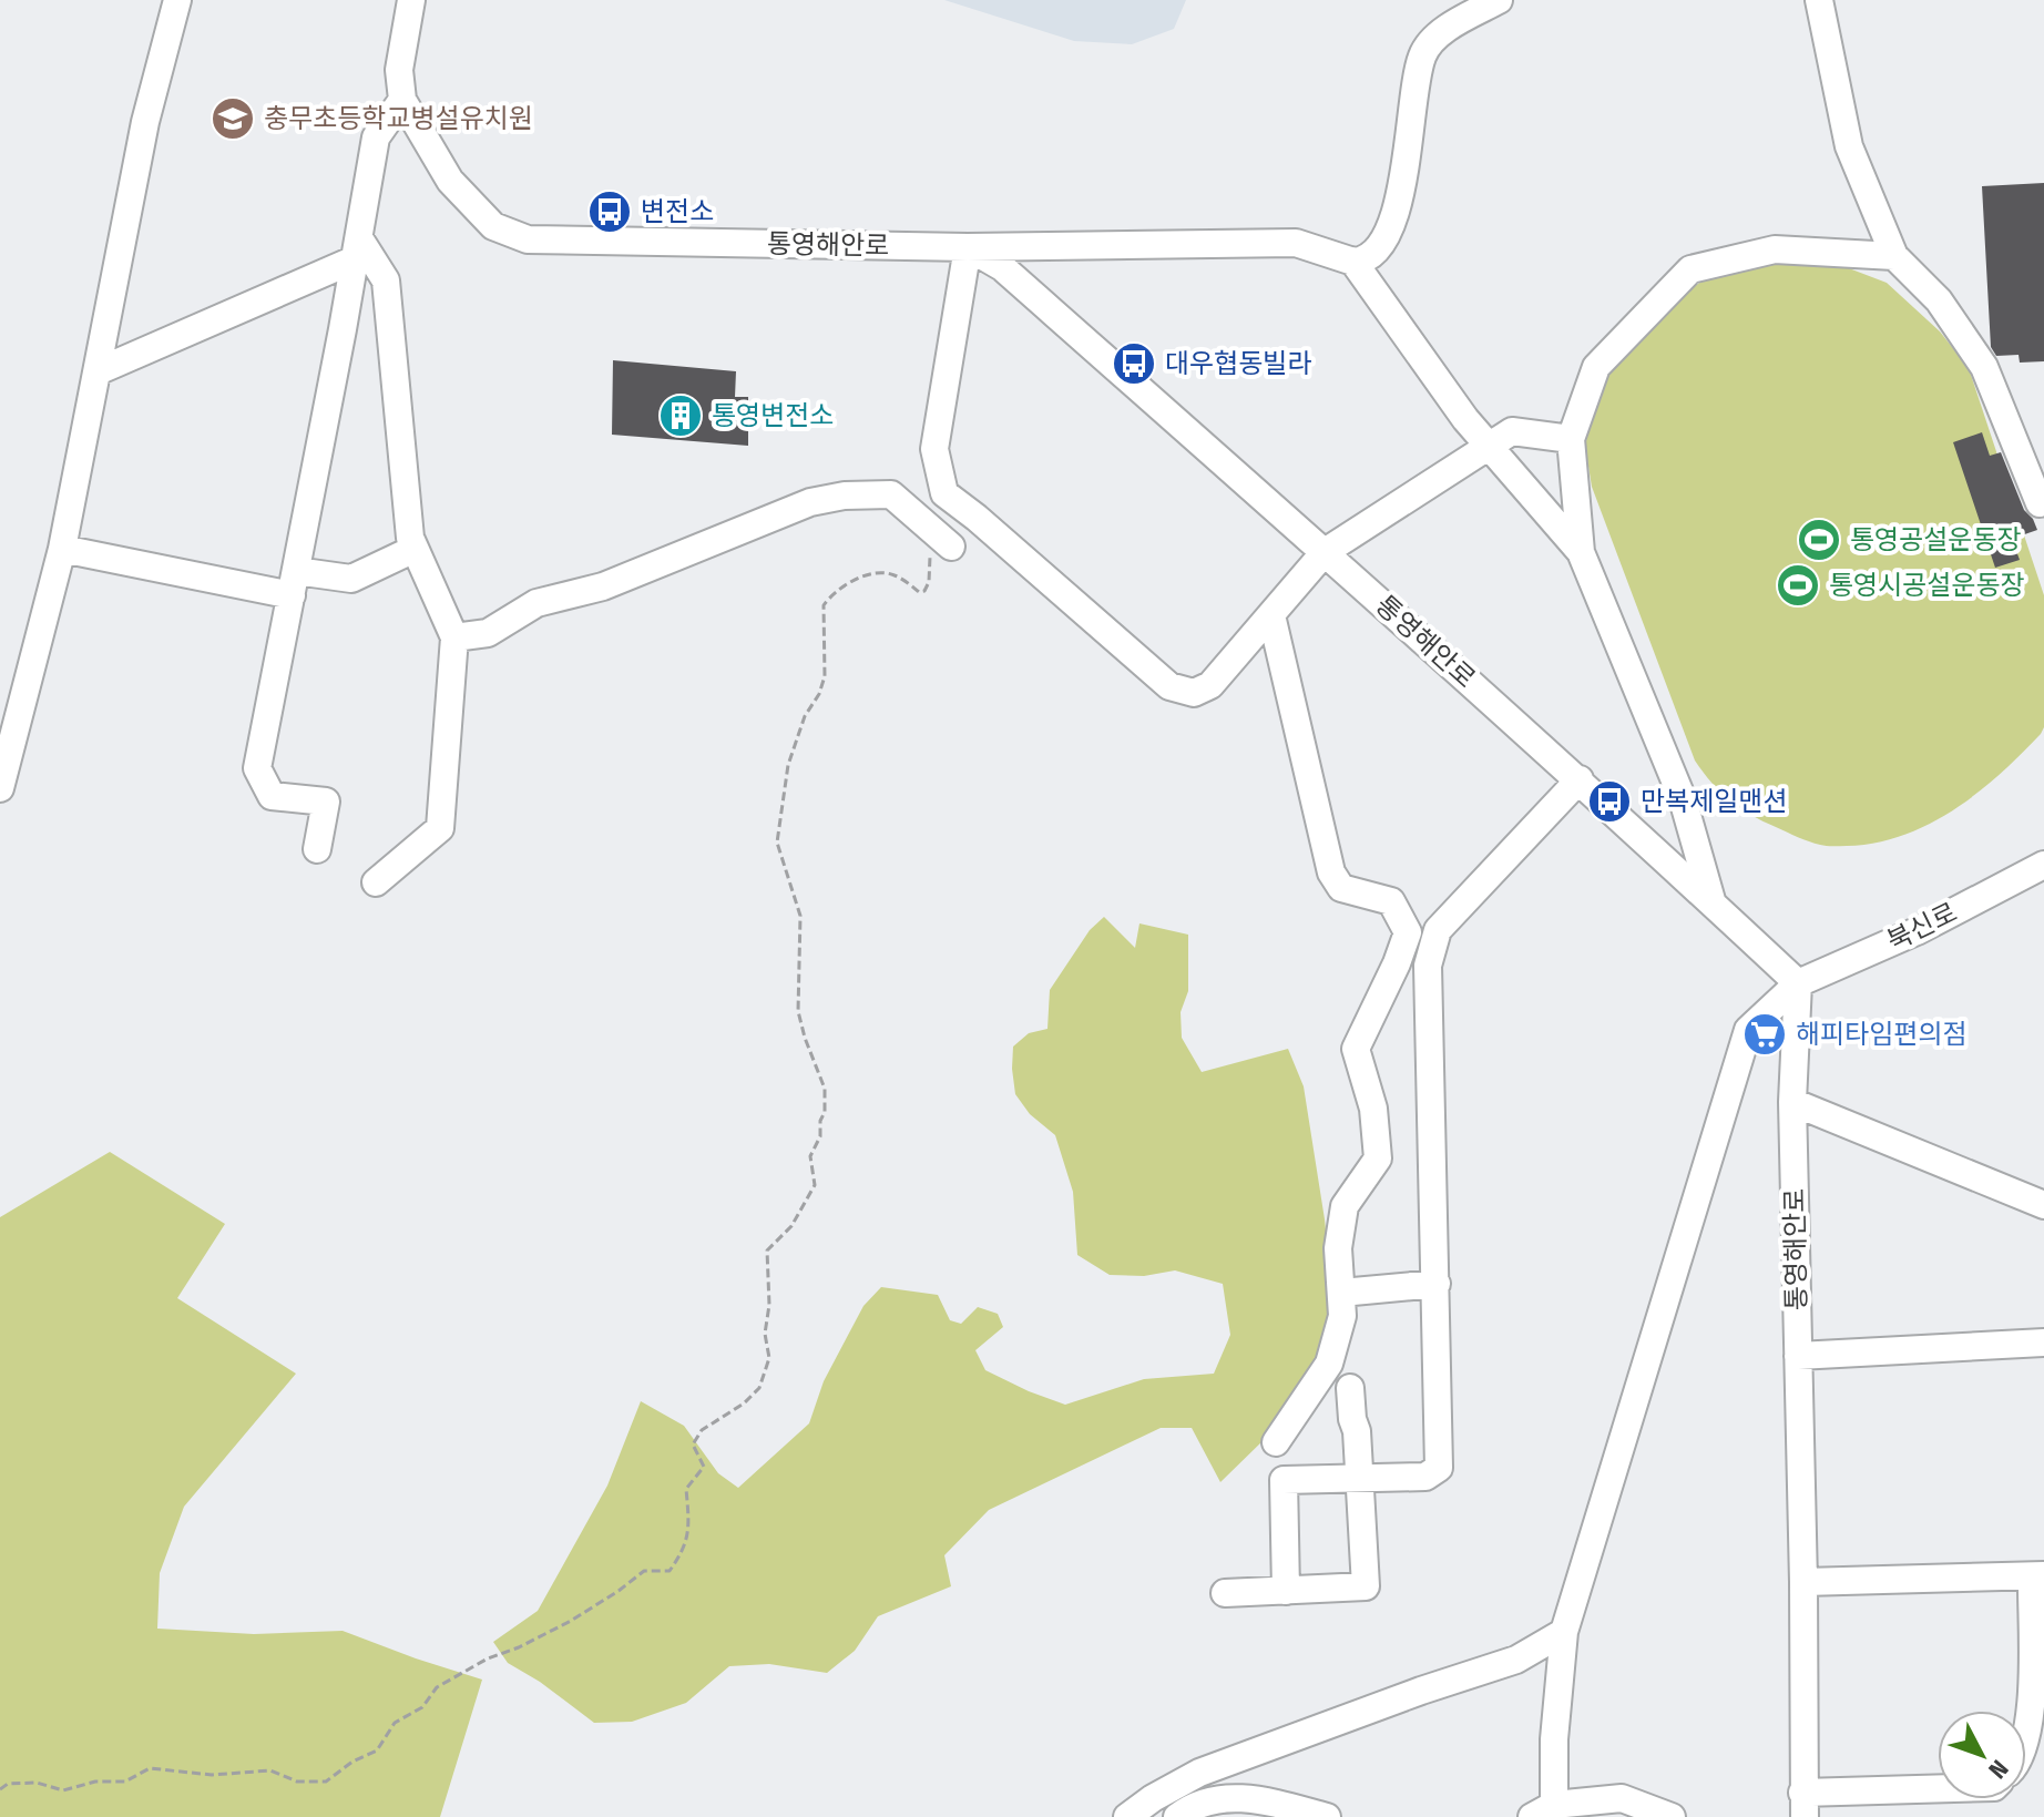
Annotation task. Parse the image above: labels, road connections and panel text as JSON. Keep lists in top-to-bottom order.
{
  "streets": {
    "street": ["통영해안로", "북신로"]
  },
  "crossings": [
    ["통영해안로", "북신로"]
  ],
  "places": {
    "school or university": ["충무초등학교병설유치원"],
    "bus stop": ["변전소", "대우협동빌라", "만복제일맨션"],
    "building": ["통영변전소"],
    "sports": ["통영공설운동장", "통영시공설운동장"],
    "supermarket": ["해피타임편의점"]
  },
  "north": "bottom right"
}
